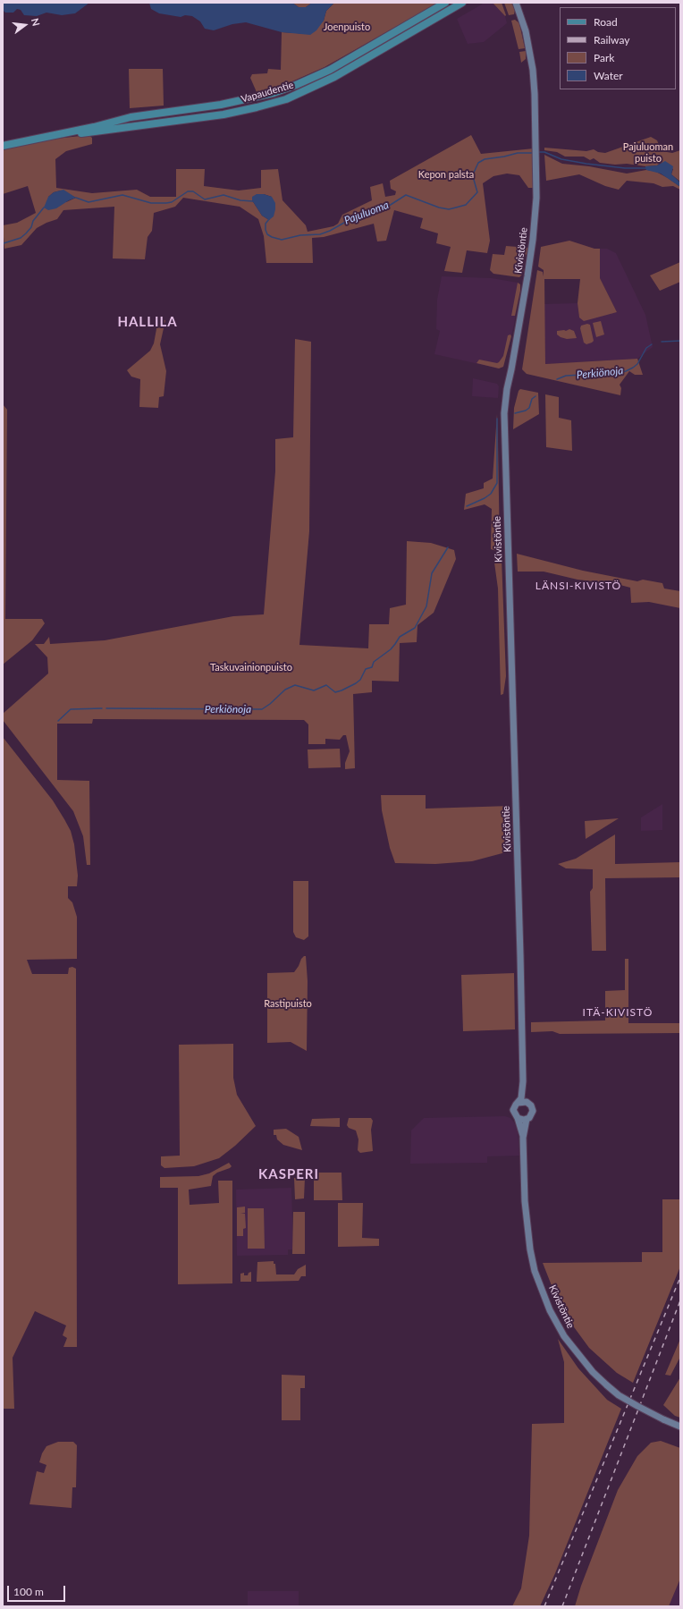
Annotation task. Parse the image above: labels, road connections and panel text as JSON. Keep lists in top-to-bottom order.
{
  "streets": {
    "main road": ["Vapaudentie", "Kivistöntie"]
  },
  "districts": [
    "HALLILA",
    "LÄNSI-KIVISTÖ",
    "ITÄ-KIVISTÖ",
    "KASPERI"
  ],
  "water": ["Pajuluoma", "Perkiönoja"],
  "parks": [
    "Joenpuisto",
    "Pajuluoman puisto",
    "Kepon palsta",
    "Taskuvainionpuisto",
    "Rastipuisto"
  ],
  "legend": [
    "Road",
    "Railway",
    "Park",
    "Water"
  ],
  "scale_bar": "100 m",
  "north": "right"
}
